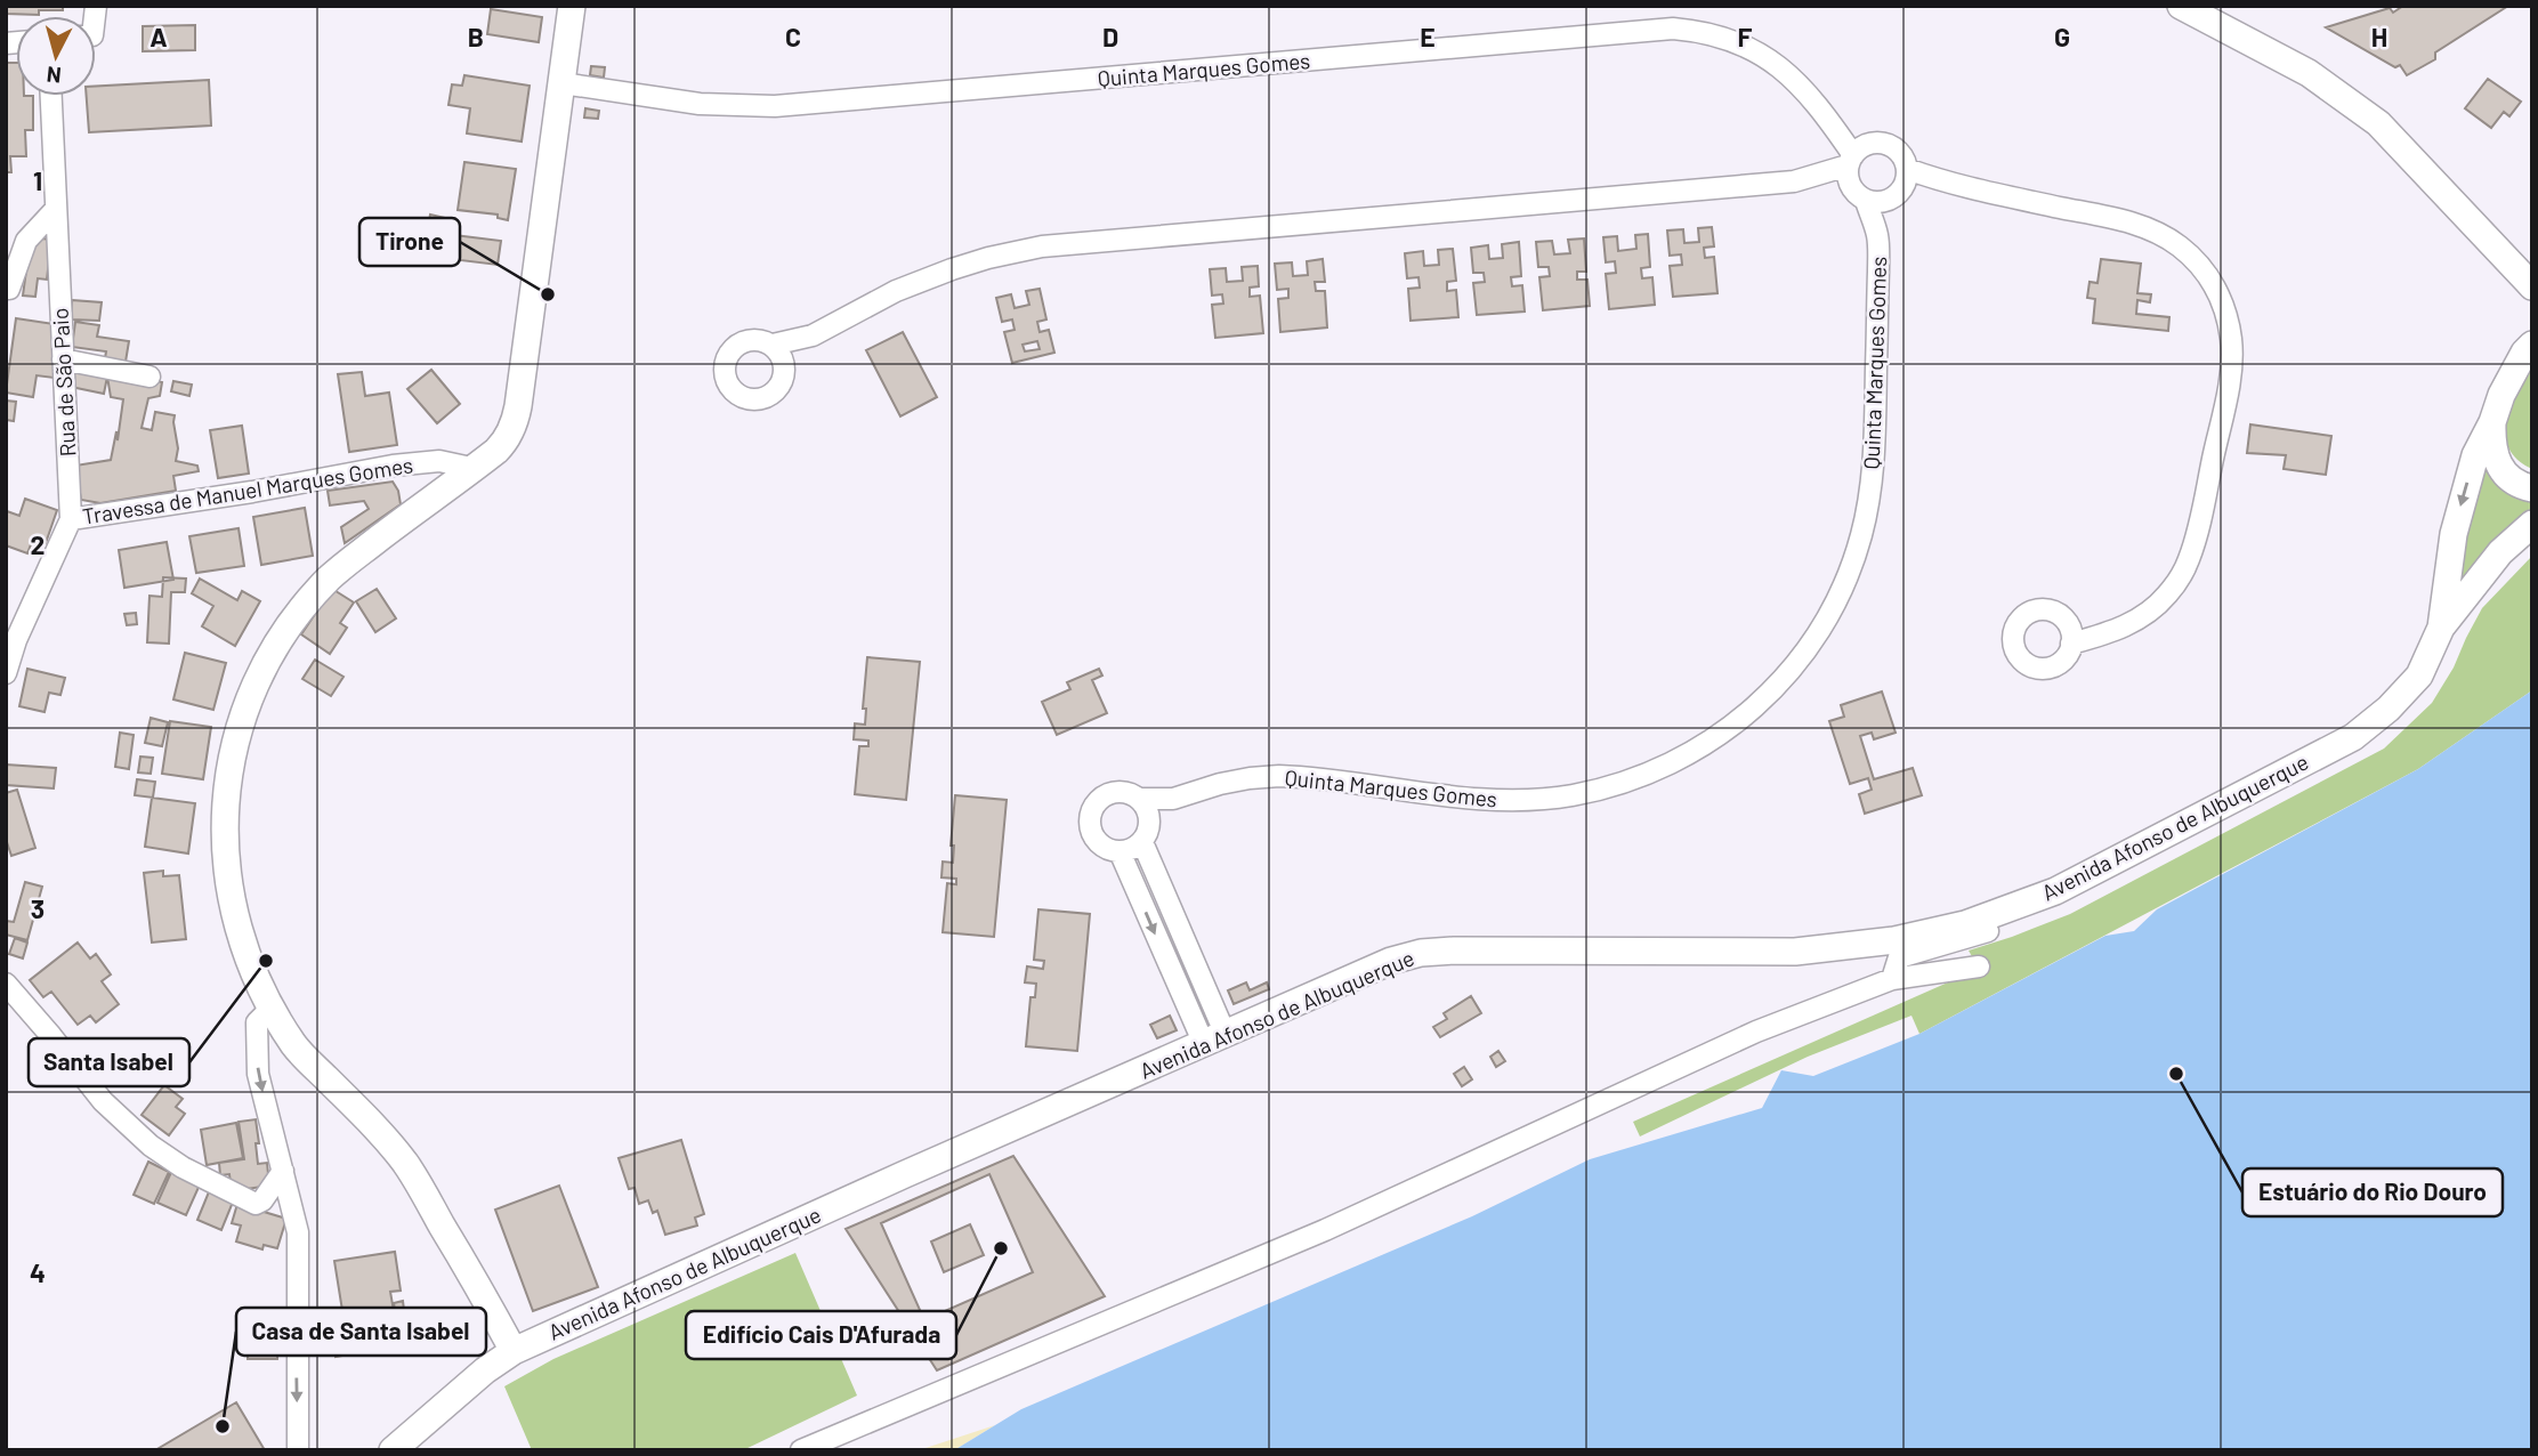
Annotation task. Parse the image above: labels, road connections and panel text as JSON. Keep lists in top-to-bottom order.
{
  "streets": {
    "main road": ["Avenida Afonso de Albuquerque"],
    "street": ["Quinta Marques Gomes", "Rua de São Paio", "Travessa de Manuel Marques Gomes"]
  },
  "crossings": [
    ["Quinta Marques Gomes", "Avenida Afonso de Albuquerque"],
    ["Rua de São Paio", "Travessa de Manuel Marques Gomes"]
  ],
  "places": [
    "Tirone",
    "Santa Isabel",
    "Estuário do Rio Douro",
    "Edifício Cais D'Afurada",
    "Casa de Santa Isabel"
  ],
  "north": "bottom",
  "grid": {
    "columns": [
      "A",
      "B",
      "C",
      "D",
      "E",
      "F",
      "G",
      "H"
    ],
    "rows": [
      "1",
      "2",
      "3",
      "4"
    ]
  }
}
